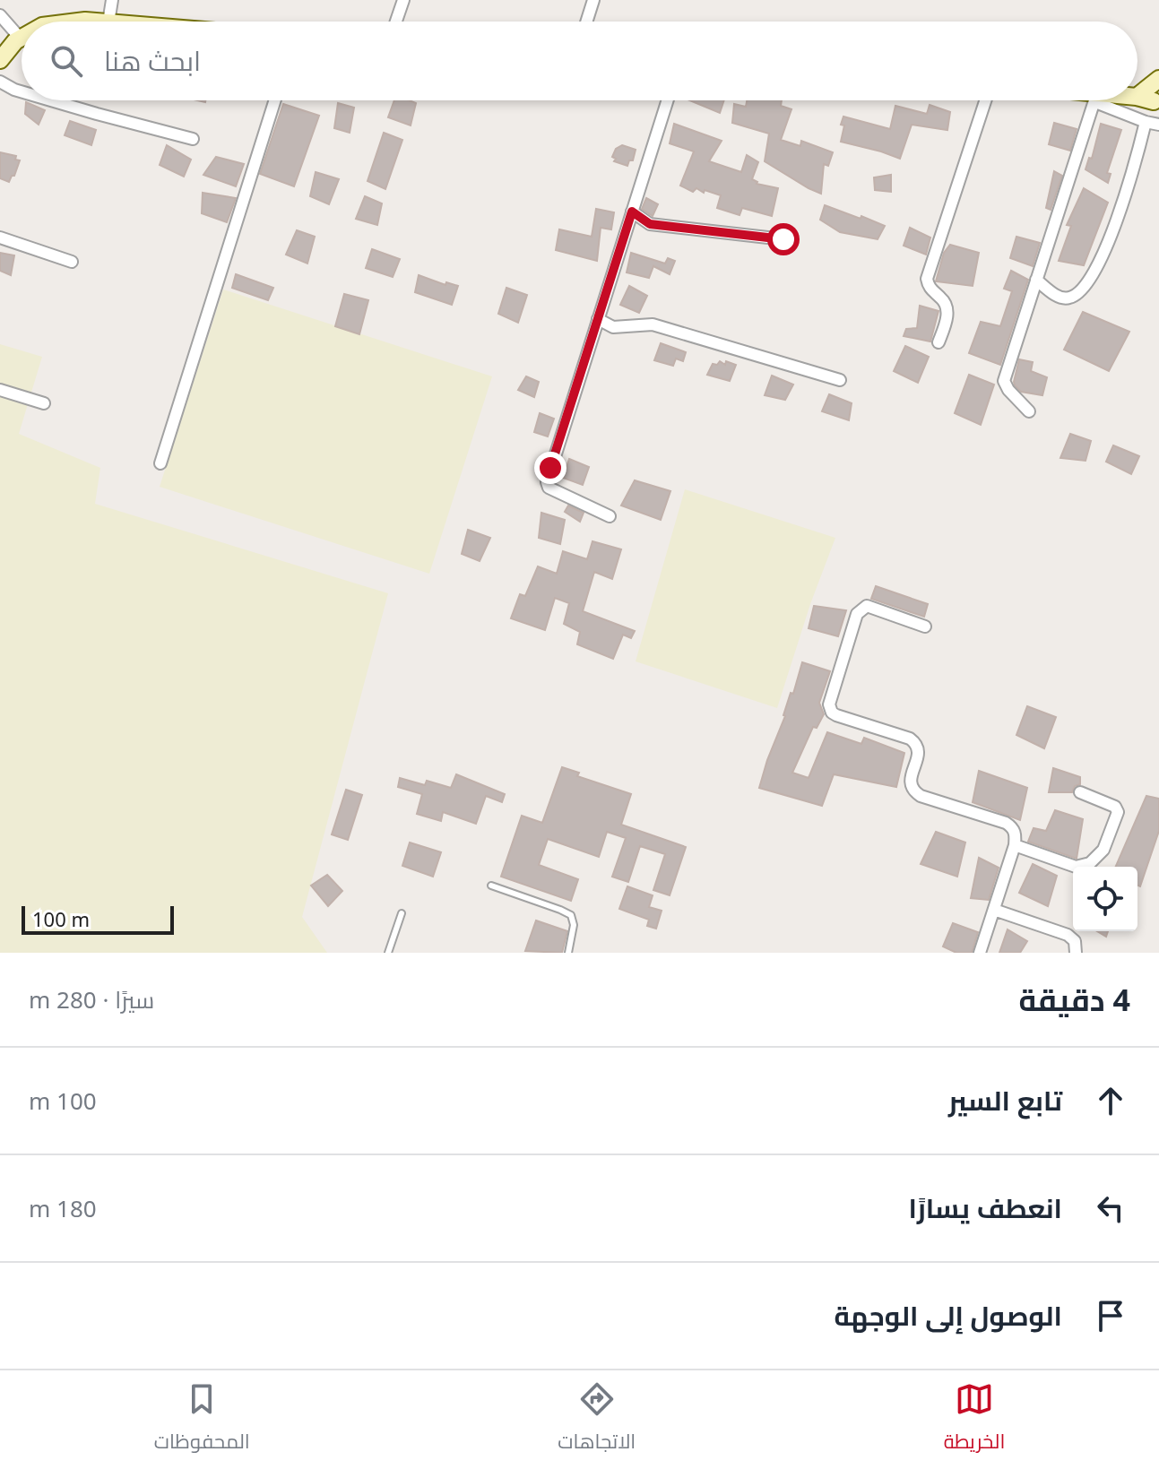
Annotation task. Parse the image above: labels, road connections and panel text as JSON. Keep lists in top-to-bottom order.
{
  "scale_bar": "100 m",
  "page": {
    "search": "ابحث هنا",
    "scale": "100 m",
    "heading": ["4 دقيقة", "سيرًا · 280 m"],
    "list": [
      ["تابع السير", "100 m"],
      ["انعطف يسارًا", "180 m"],
      "الوصول إلى الوجهة"
    ],
    "nav": ["الخريطة", "الاتجاهات", "المحفوظات"]
  }
}
